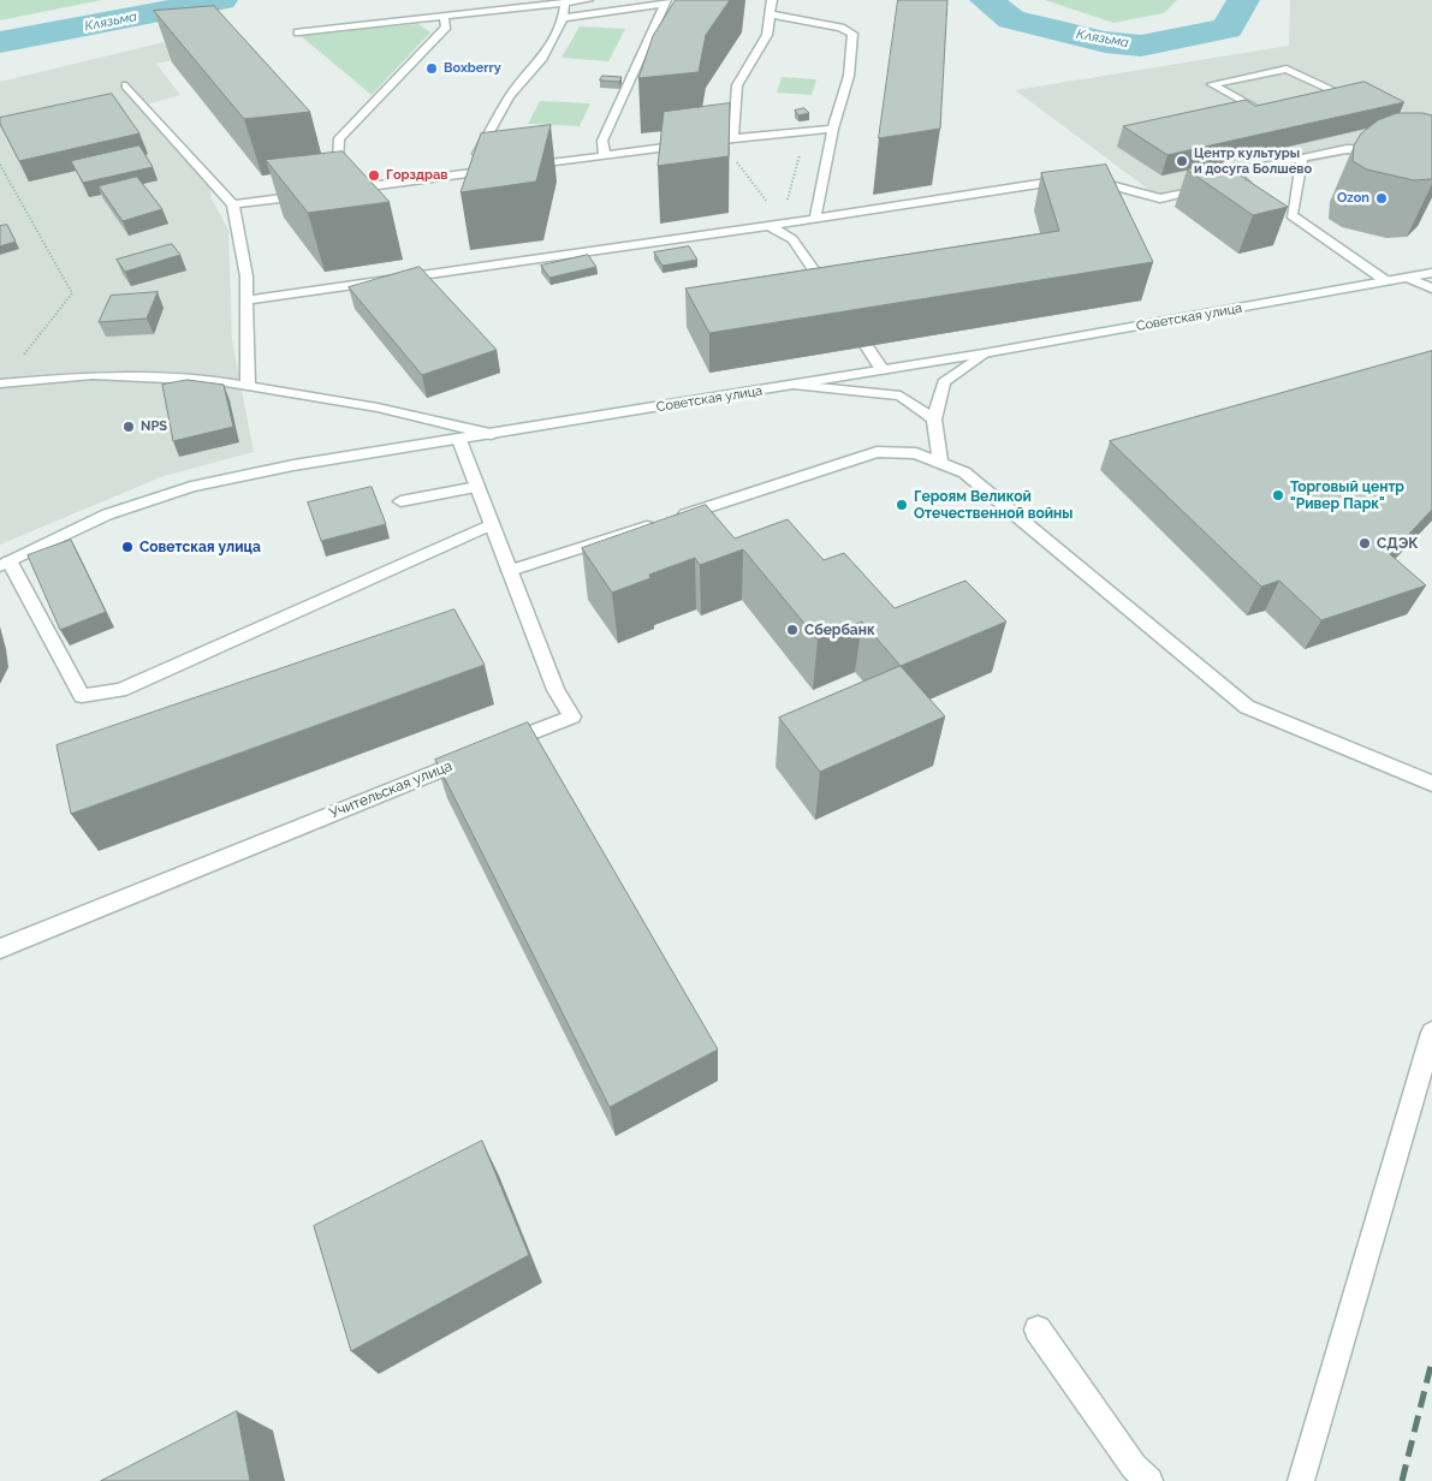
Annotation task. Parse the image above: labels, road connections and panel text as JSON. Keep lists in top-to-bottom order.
{
  "streets": {
    "main road": ["Советская улица", "Учительская улица"]
  },
  "water": ["Клязьма"],
  "places": [
    "Boxberry",
    "Центр культуры и досуга Болшево",
    "Горздрав",
    "Ozon",
    "NPS",
    "Торговый центр \"Ривер Парк\"",
    "Героям Великой Отечественной войны",
    "СДЭК",
    "Советская улица",
    "Сбербанк"
  ]
}
